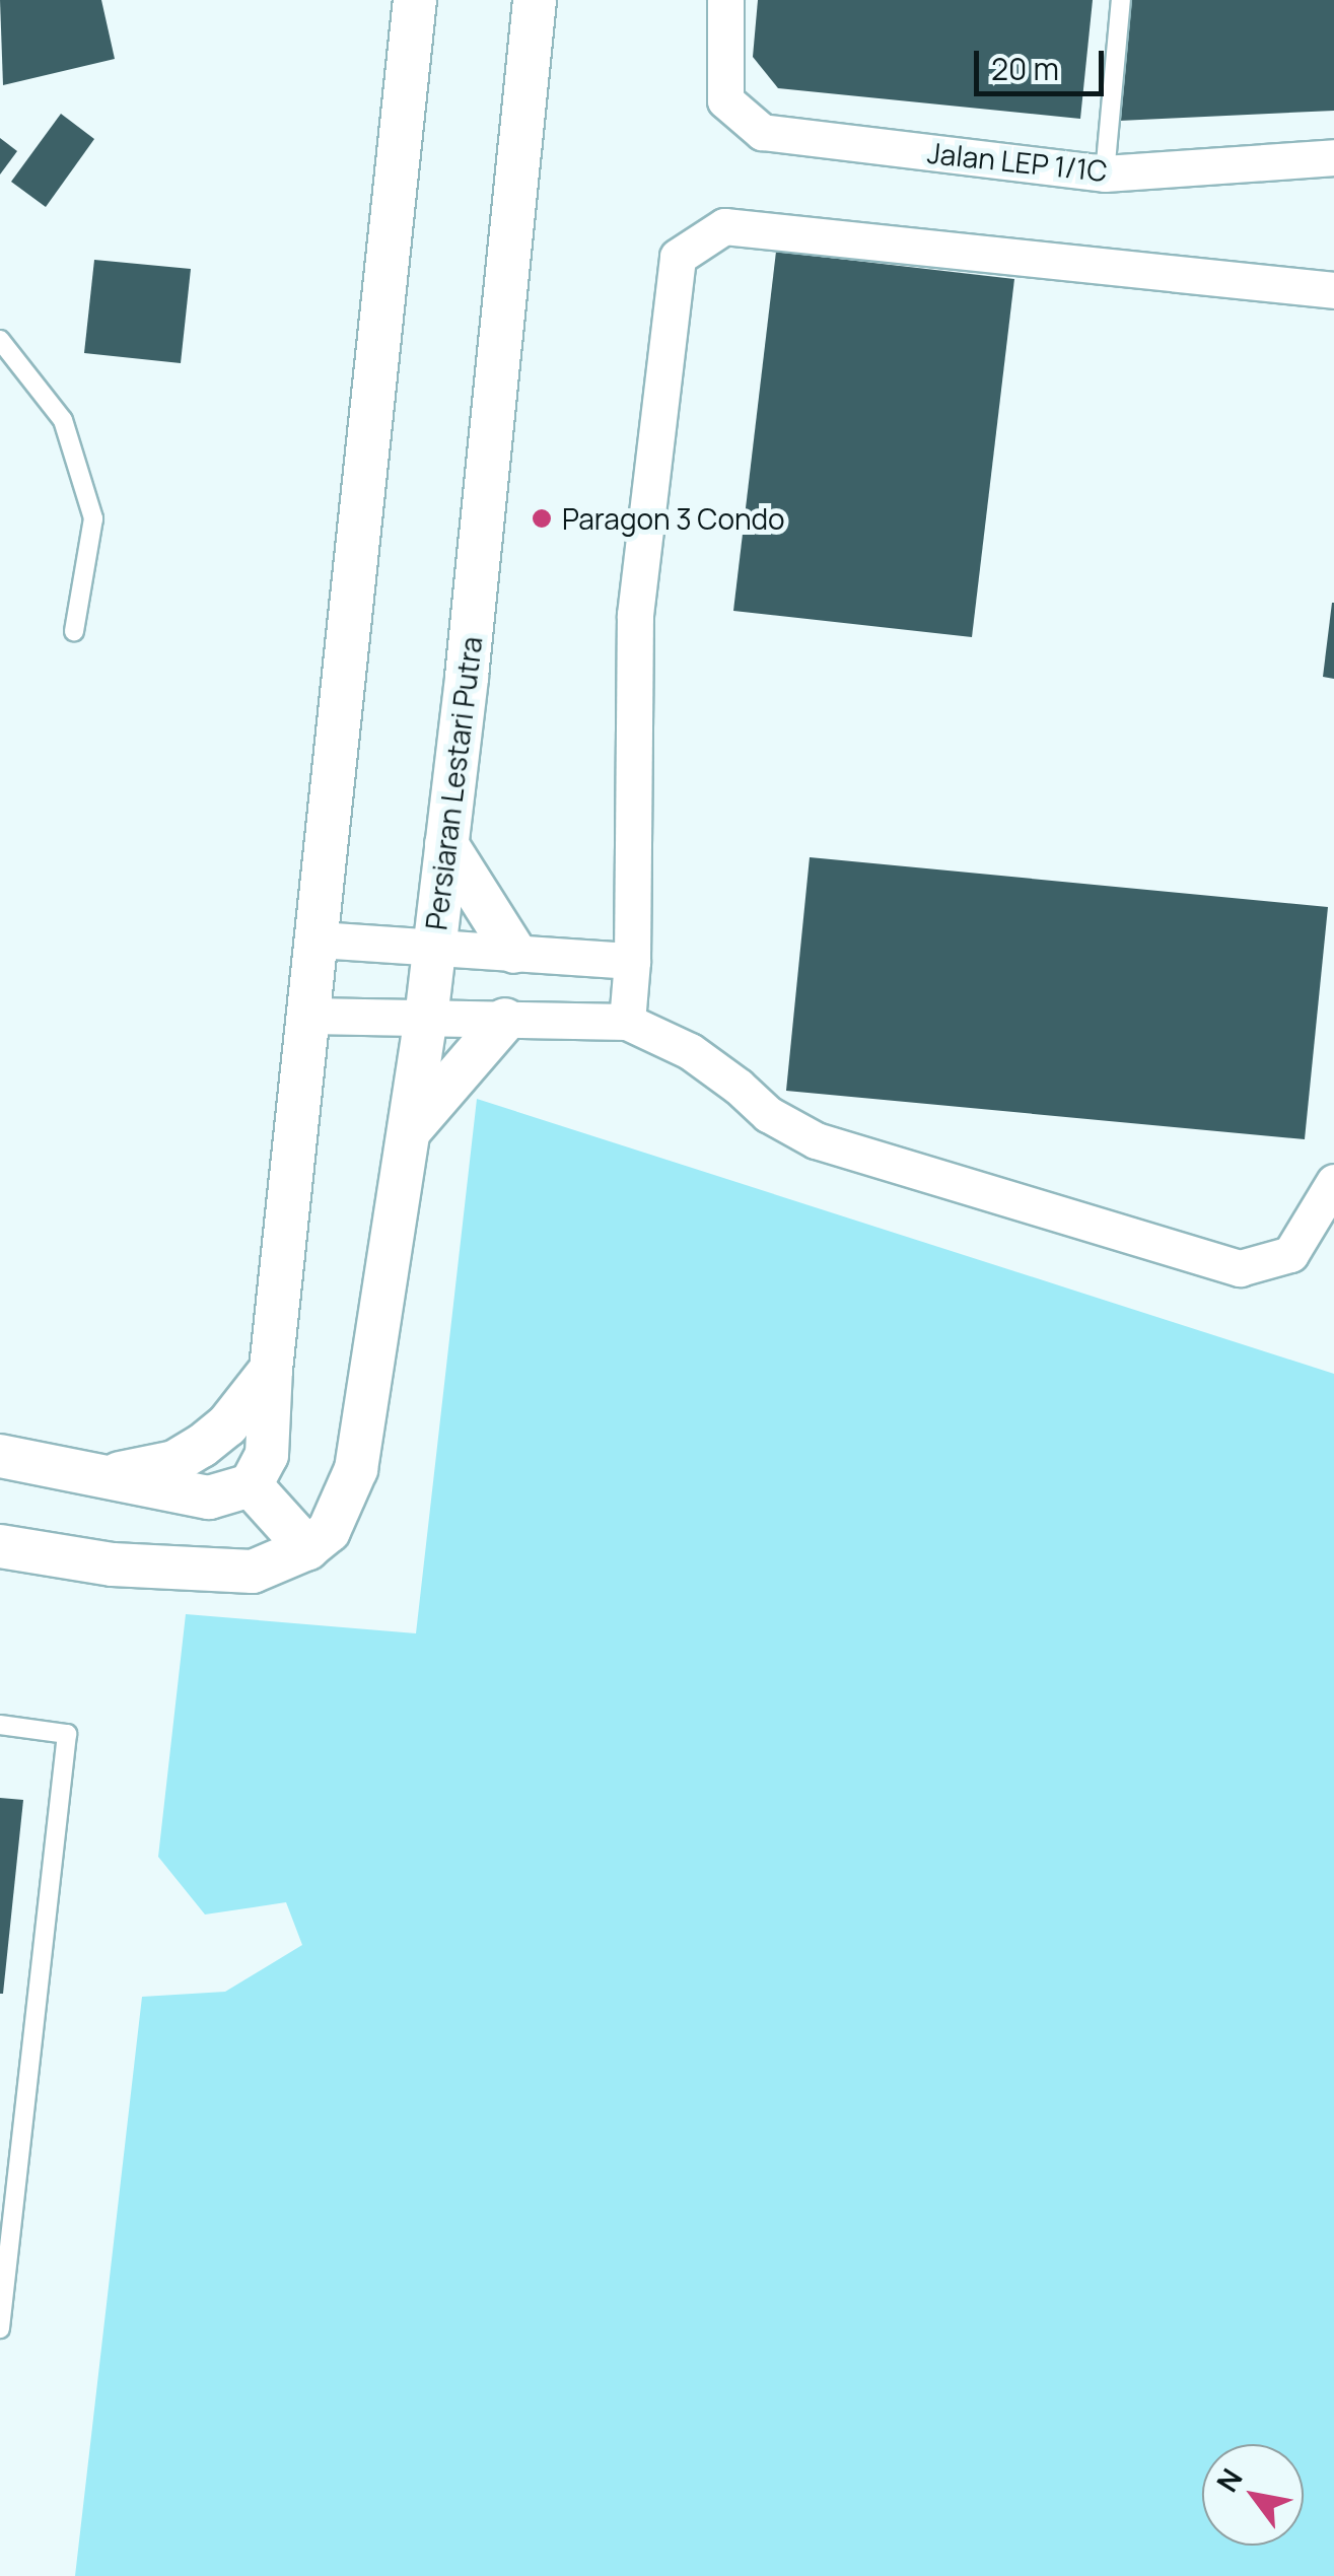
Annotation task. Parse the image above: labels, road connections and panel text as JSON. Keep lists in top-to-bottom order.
{
  "streets": {
    "street": ["Jalan LEP 1/1C", "Persiaran Lestari Putra"]
  },
  "places": ["Paragon 3 Condo"],
  "scale_bar": "20 m",
  "north": "top left"
}
